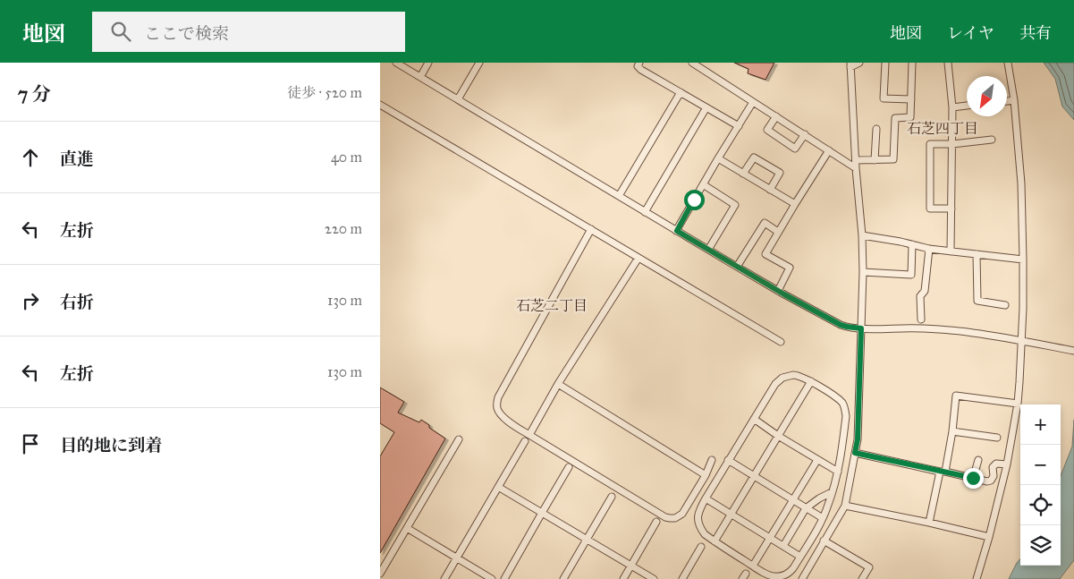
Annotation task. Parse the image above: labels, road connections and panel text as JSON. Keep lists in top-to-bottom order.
{
  "districts": ["石芝四丁目", "石芝二丁目"],
  "north": "bottom left",
  "page": {
    "header": "地図",
    "search": "ここで検索",
    "nav": ["地図", "レイヤ", "共有"],
    "heading": ["7 分", "徒歩 · 520 m"],
    "list": [
      ["直進", "40 m"],
      ["左折", "220 m"],
      ["右折", "130 m"],
      ["左折", "130 m"],
      "目的地に到着"
    ],
    "map_buttons": ["+", "−"]
  }
}
